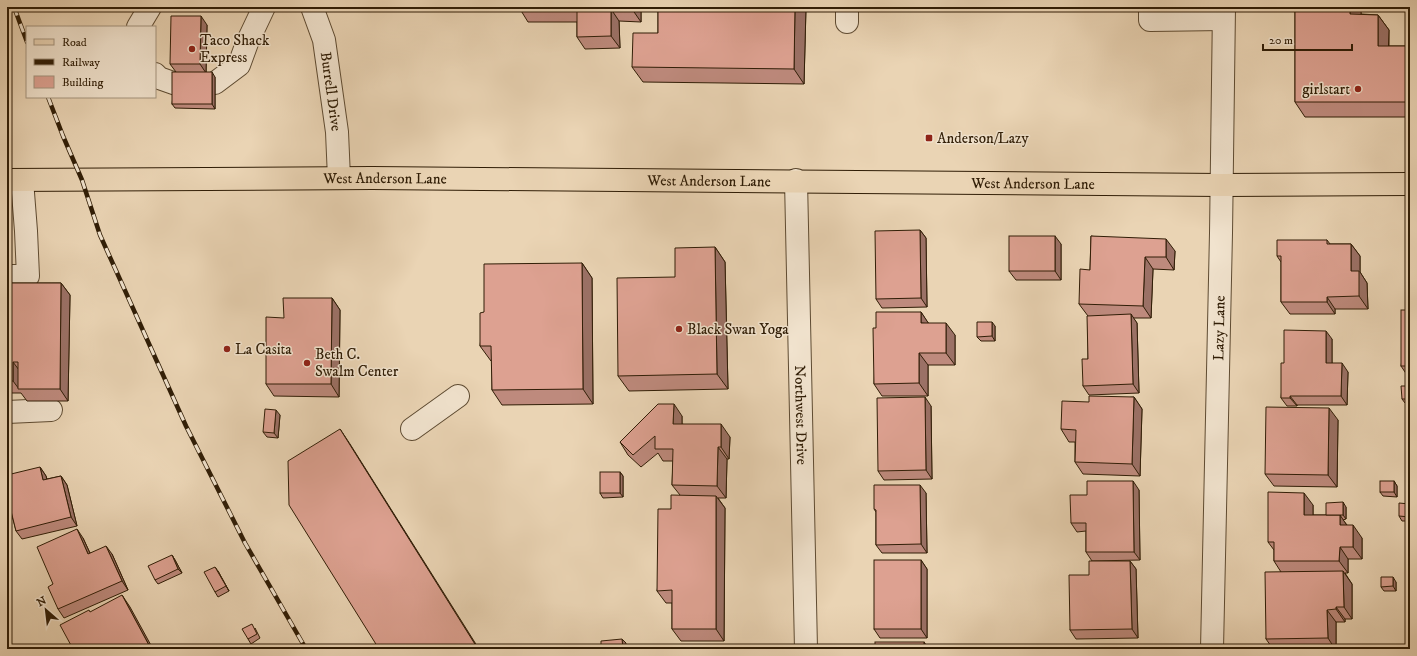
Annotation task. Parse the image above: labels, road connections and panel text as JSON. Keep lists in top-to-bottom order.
{
  "streets": {
    "main road": ["West Anderson Lane"],
    "street": ["Burrell Drive", "Lazy Lane", "Northwest Drive"]
  },
  "crossings": [
    ["Burrell Drive", "West Anderson Lane"],
    ["West Anderson Lane", "Lazy Lane"],
    ["West Anderson Lane", "Northwest Drive"]
  ],
  "places": {
    "other": [
      "Taco Shack Express",
      "girlstart",
      "Black Swan Yoga",
      "La Casita",
      "Beth C. Swalm Center"
    ],
    "transit": ["Anderson/Lazy"]
  },
  "legend": ["Road", "Railway", "Building"],
  "scale_bar": "20 m",
  "north": "top left"
}
